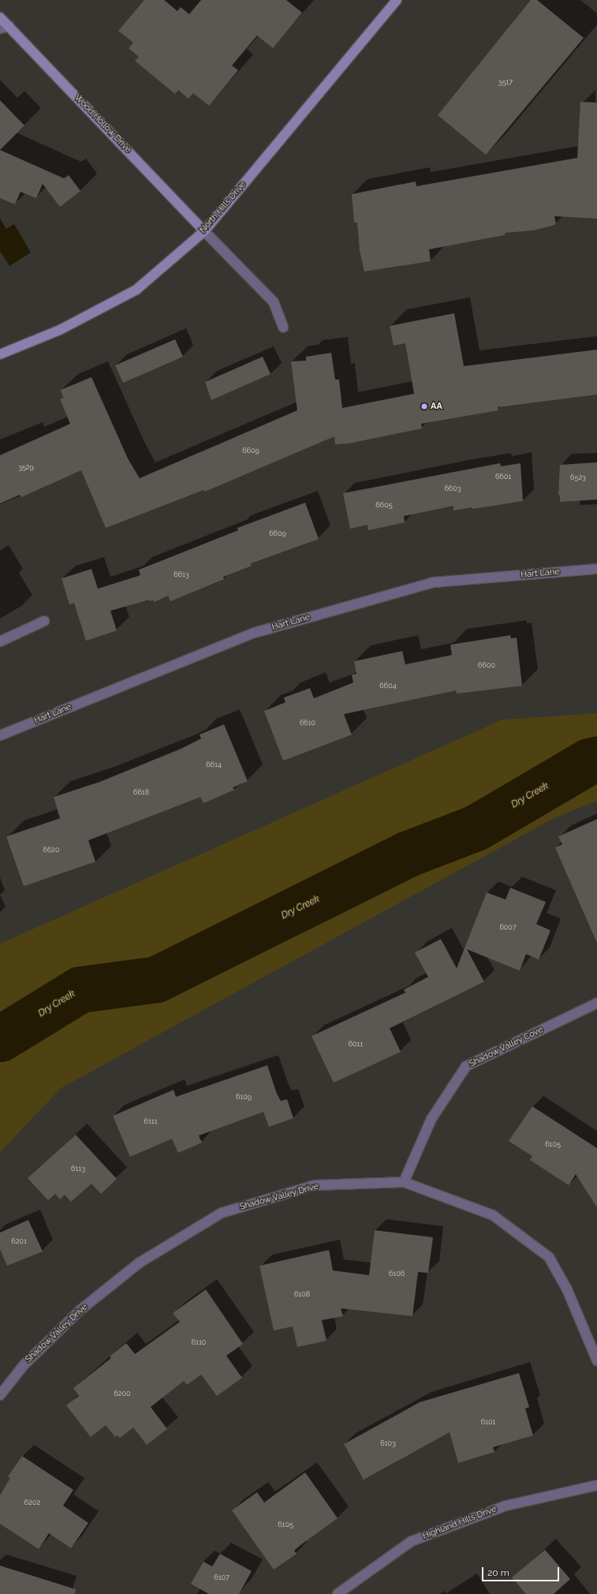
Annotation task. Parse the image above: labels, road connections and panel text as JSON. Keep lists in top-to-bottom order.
{
  "streets": {
    "street": [
      "Wood Hollow Drive",
      "North Hills Drive",
      "Hart Lane",
      "Shadow Valley Cove",
      "Shadow Valley Drive",
      "Highland Hills Drive"
    ]
  },
  "crossings": [
    ["Wood Hollow Drive", "North Hills Drive"],
    ["Shadow Valley Cove", "Shadow Valley Drive"]
  ],
  "water": ["Dry Creek"],
  "places": ["AA"],
  "house_numbers": [
    "3517",
    "6609",
    "3529",
    "6601",
    "6523",
    "6603",
    "6605",
    "6609",
    "6613",
    "6600",
    "6604",
    "6610",
    "6614",
    "6618",
    "6620",
    "6007",
    "6011",
    "6109",
    "6111",
    "6105",
    "6113",
    "6201",
    "6106",
    "6108",
    "6110",
    "6200",
    "6101",
    "6103",
    "6202",
    "6105",
    "6107"
  ],
  "scale_bar": "20 m"
}
